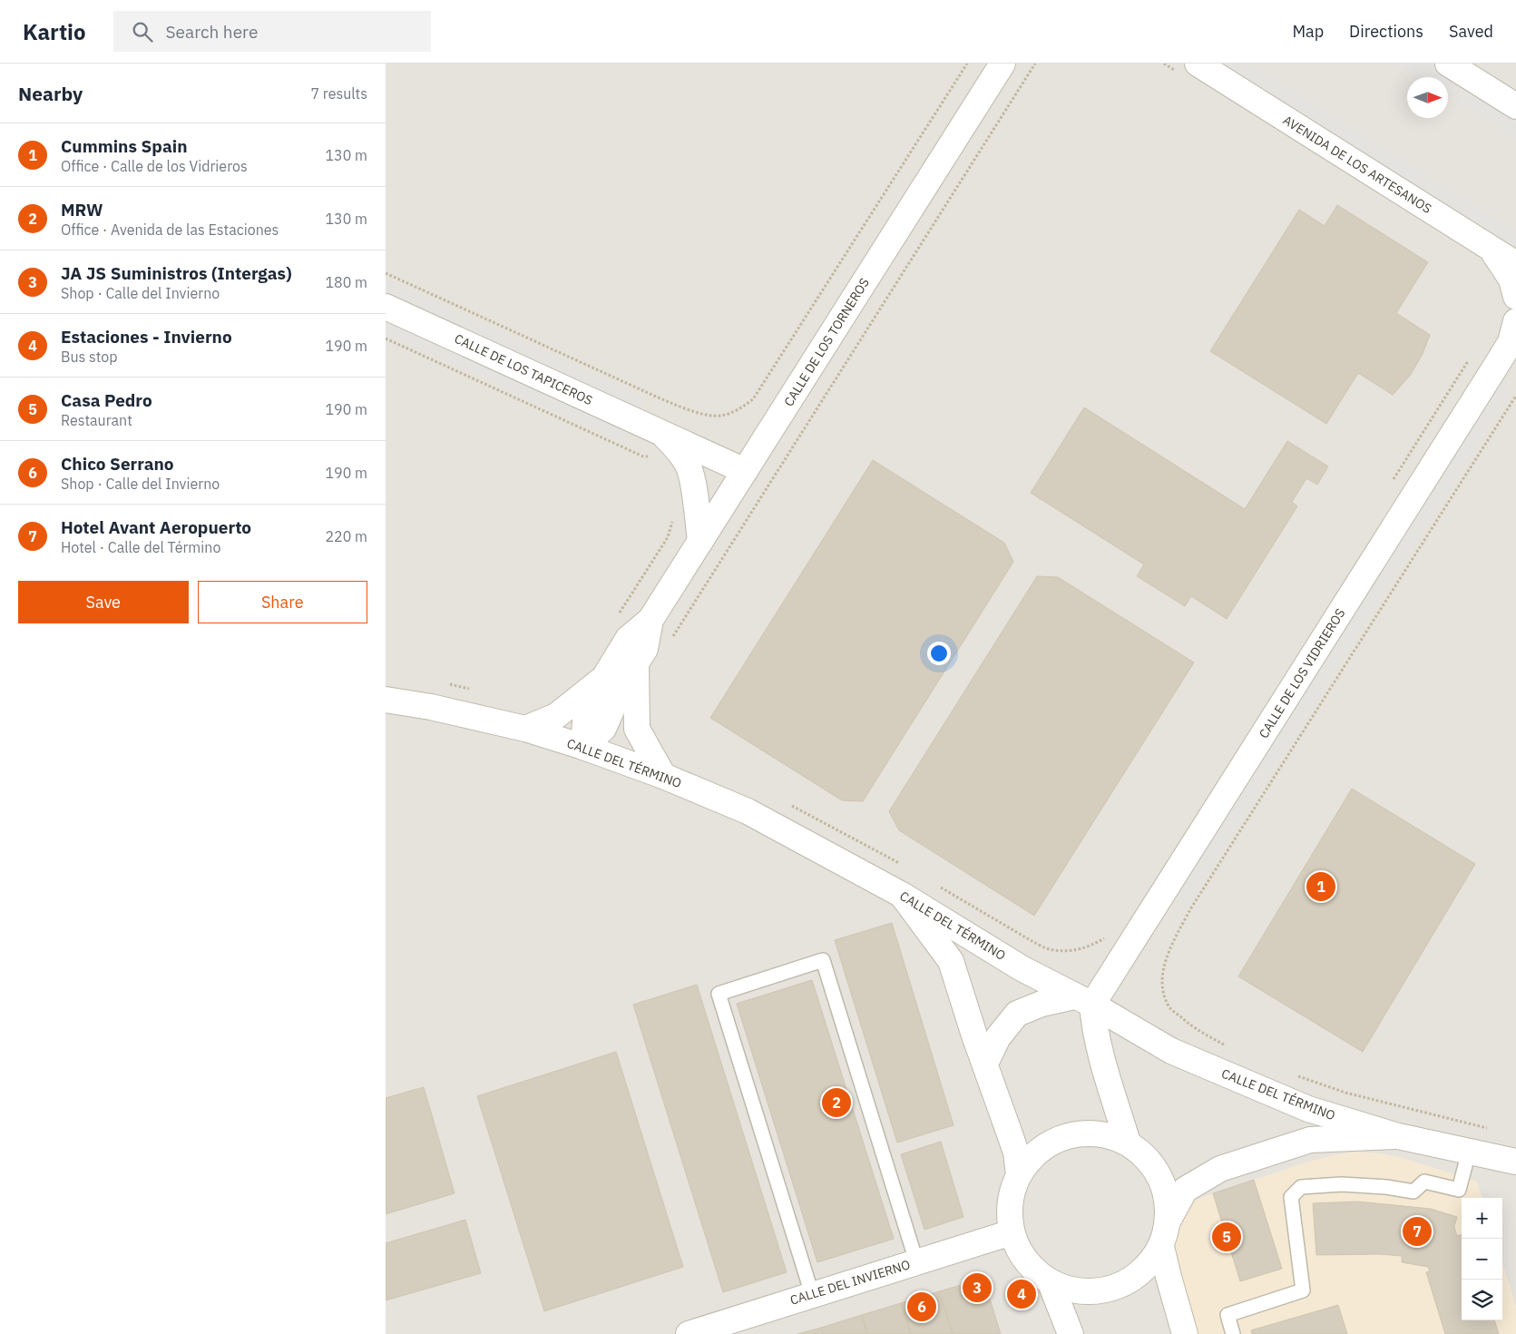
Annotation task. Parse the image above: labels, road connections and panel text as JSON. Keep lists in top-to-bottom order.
{
  "streets": {
    "street": [
      "AVENIDA DE LOS ARTESANOS",
      "CALLE DE LOS TORNEROS",
      "CALLE DE LOS TAPICEROS",
      "CALLE DE LOS VIDRIEROS",
      "CALLE DEL TÉRMINO",
      "CALLE DEL INVIERNO"
    ]
  },
  "crossings": [
    ["CALLE DE LOS TORNEROS", "CALLE DE LOS TAPICEROS"],
    ["CALLE DE LOS TORNEROS", "CALLE DEL TÉRMINO"],
    ["CALLE DE LOS VIDRIEROS", "CALLE DEL TÉRMINO"]
  ],
  "north": "right",
  "page": {
    "header": "Kartio",
    "search": "Search here",
    "nav": ["Map", "Directions", "Saved"],
    "heading": ["Nearby", "7 results"],
    "list": [
      {
        "mark": "1",
        "name": "Cummins Spain",
        "note": "Office · Calle de los Vidrieros",
        "value": "130 m"
      },
      {
        "mark": "2",
        "name": "MRW",
        "note": "Office · Avenida de las Estaciones",
        "value": "130 m"
      },
      {
        "mark": "3",
        "name": "JA JS Suministros (Intergas)",
        "note": "Shop · Calle del Invierno",
        "value": "180 m"
      },
      {
        "mark": "4",
        "name": "Estaciones - Invierno",
        "note": "Bus stop",
        "value": "190 m"
      },
      {
        "mark": "5",
        "name": "Casa Pedro",
        "note": "Restaurant",
        "value": "190 m"
      },
      {
        "mark": "6",
        "name": "Chico Serrano",
        "note": "Shop · Calle del Invierno",
        "value": "190 m"
      },
      {
        "mark": "7",
        "name": "Hotel Avant Aeropuerto",
        "note": "Hotel · Calle del Término",
        "value": "220 m"
      }
    ],
    "buttons": ["Save", "Share"],
    "pins": [
      "1",
      "2",
      "7",
      "5",
      "3",
      "4",
      "6"
    ],
    "map_buttons": ["+", "−"]
  }
}
